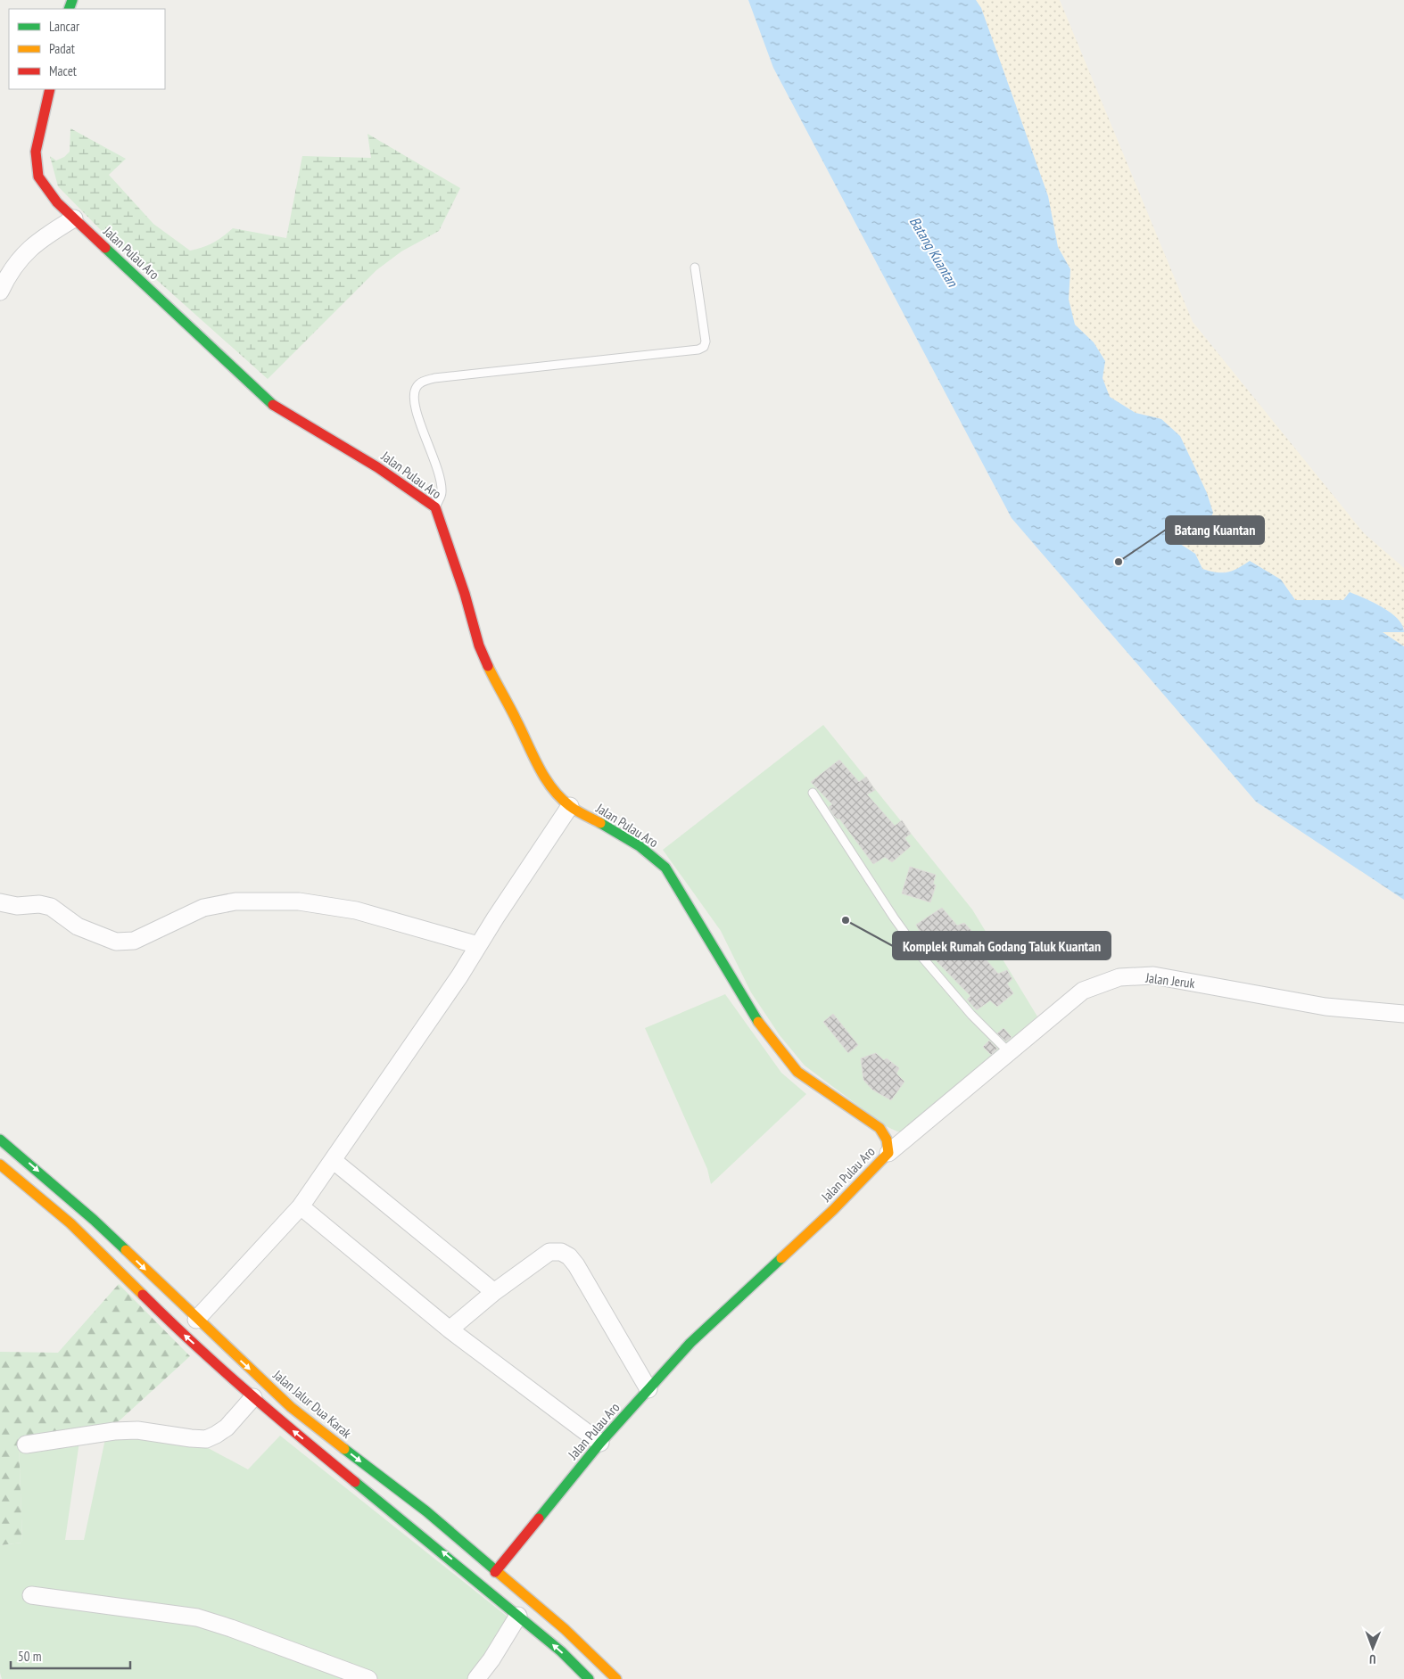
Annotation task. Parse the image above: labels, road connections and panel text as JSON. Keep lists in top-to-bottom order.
{
  "streets": {
    "street": ["Jalan Pulau Aro", "Jalan Jeruk", "Jalan Jalur Dua Karak"]
  },
  "crossings": [
    ["Jalan Pulau Aro", "Jalan Jeruk"],
    ["Jalan Pulau Aro", "Jalan Jalur Dua Karak"]
  ],
  "water": ["Batang Kuantan"],
  "places": ["Batang Kuantan", "Komplek Rumah Godang Taluk Kuantan"],
  "legend": ["Lancar", "Padat", "Macet"],
  "scale_bar": "50 m",
  "north": "bottom"
}
